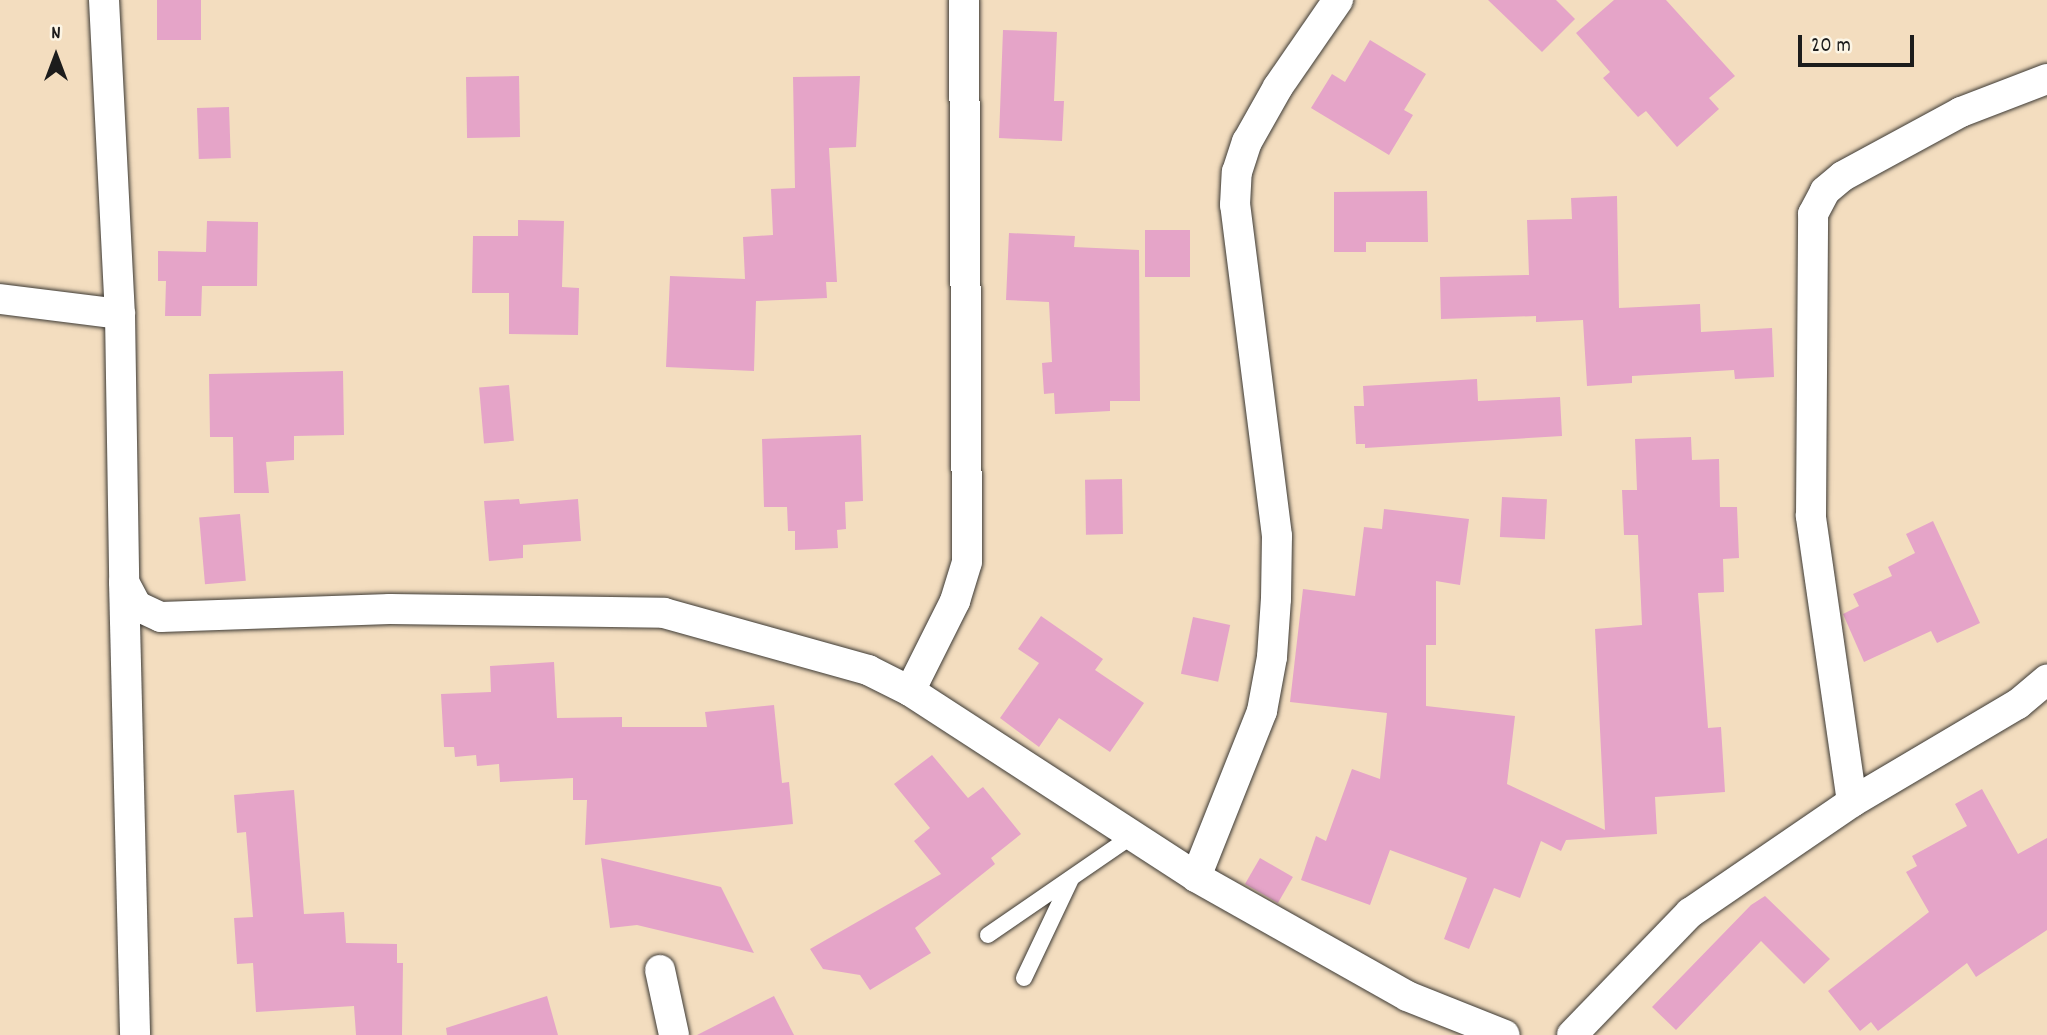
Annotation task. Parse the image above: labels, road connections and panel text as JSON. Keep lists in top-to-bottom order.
{
  "scale_bar": "20 m",
  "north": "top"
}
